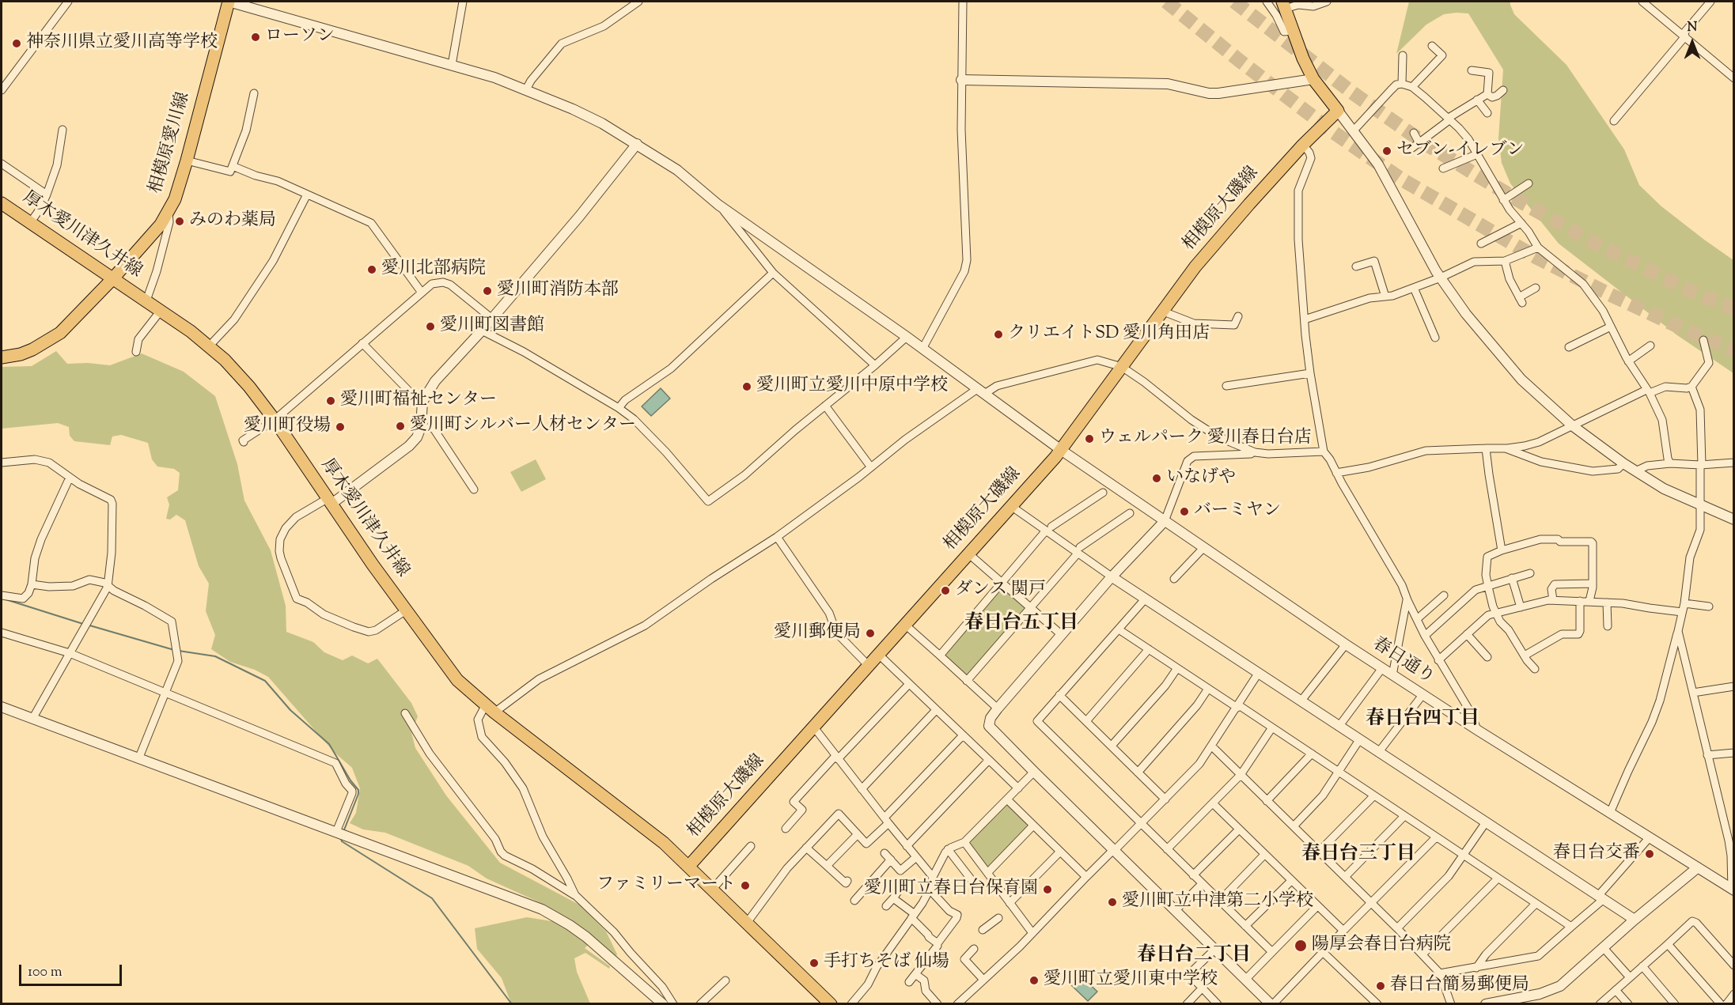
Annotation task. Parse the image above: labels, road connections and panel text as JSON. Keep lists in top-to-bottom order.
{
  "streets": {
    "main road": ["相模原愛川線", "相模原大磯線", "厚木愛川津久井線"],
    "street": ["春日通り"]
  },
  "crossings": [
    ["相模原愛川線", "厚木愛川津久井線"],
    ["相模原愛川線", "春日通り"],
    ["相模原大磯線", "厚木愛川津久井線"],
    ["相模原大磯線", "春日通り"]
  ],
  "districts": [
    "春日台五丁目",
    "春日台四丁目",
    "春日台三丁目",
    "春日台二丁目"
  ],
  "places": [
    "ローソン",
    "神奈川県立愛川高等学校",
    "セブン-イレブン",
    "みのわ薬局",
    "愛川北部病院",
    "愛川町消防本部",
    "愛川町図書館",
    "クリエイトSD 愛川角田店",
    "愛川町立愛川中原中学校",
    "愛川町福祉センター",
    "愛川町シルバー人材センター",
    "愛川町役場",
    "ウェルパーク 愛川春日台店",
    "いなげや",
    "バーミヤン",
    "ダンス 関戸",
    "愛川郵便局",
    "春日台交番",
    "ファミリーマート",
    "愛川町立春日台保育園",
    "愛川町立中津第二小学校",
    "陽厚会春日台病院",
    "手打ちそば 仙場",
    "愛川町立愛川東中学校",
    "春日台簡易郵便局"
  ],
  "scale_bar": "100 m",
  "north": "top"
}
